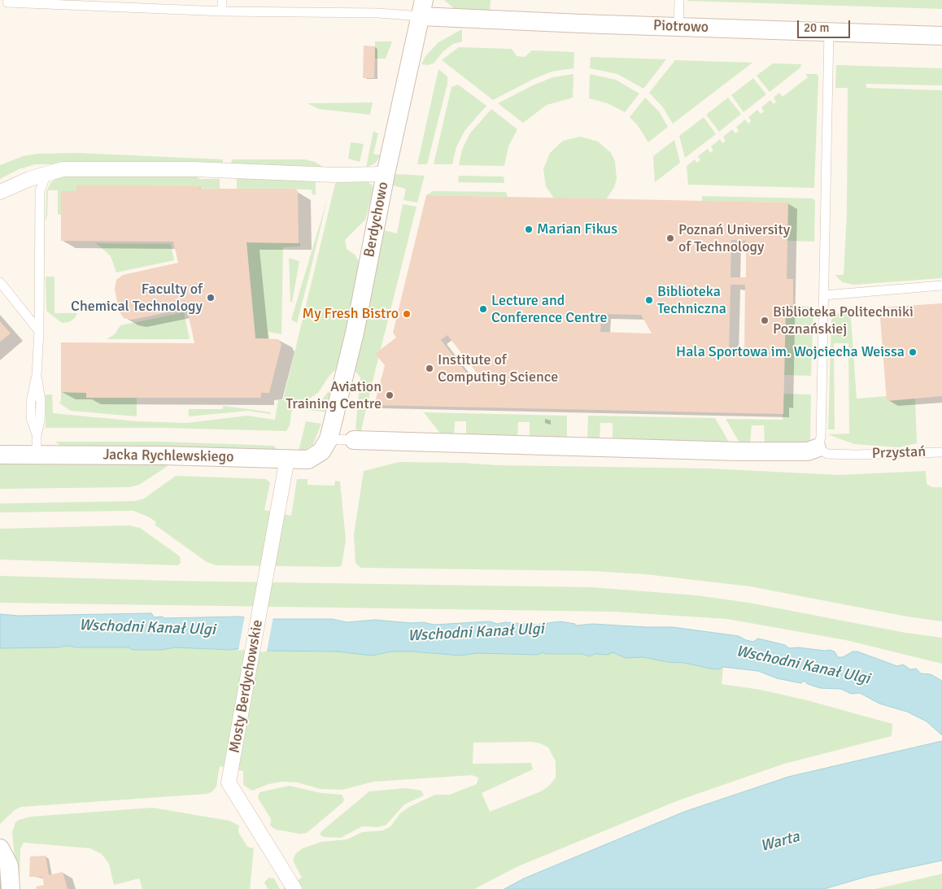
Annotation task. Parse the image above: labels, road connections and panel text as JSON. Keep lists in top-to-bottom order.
{
  "streets": {
    "street": [
      "Piotrowo",
      "Berdychowo",
      "Jacka Rychlewskiego",
      "Mosty Berdychowskie"
    ],
    "lane": ["Przystań"]
  },
  "crossings": [
    ["Piotrowo", "Berdychowo"],
    ["Berdychowo", "Jacka Rychlewskiego"]
  ],
  "water": ["Wschodni Kanał Ulgi", "Warta"],
  "places": [
    "Marian Fikus",
    "Poznań University of Technology",
    "Faculty of Chemical Technology",
    "Biblioteka Techniczna",
    "Lecture and Conference Centre",
    "My Fresh Bistro",
    "Biblioteka Politechniki Poznańskiej",
    "Hala Sportowa im. Wojciecha Weissa",
    "Institute of Computing Science",
    "Aviation Training Centre"
  ],
  "scale_bar": "20 m"
}
